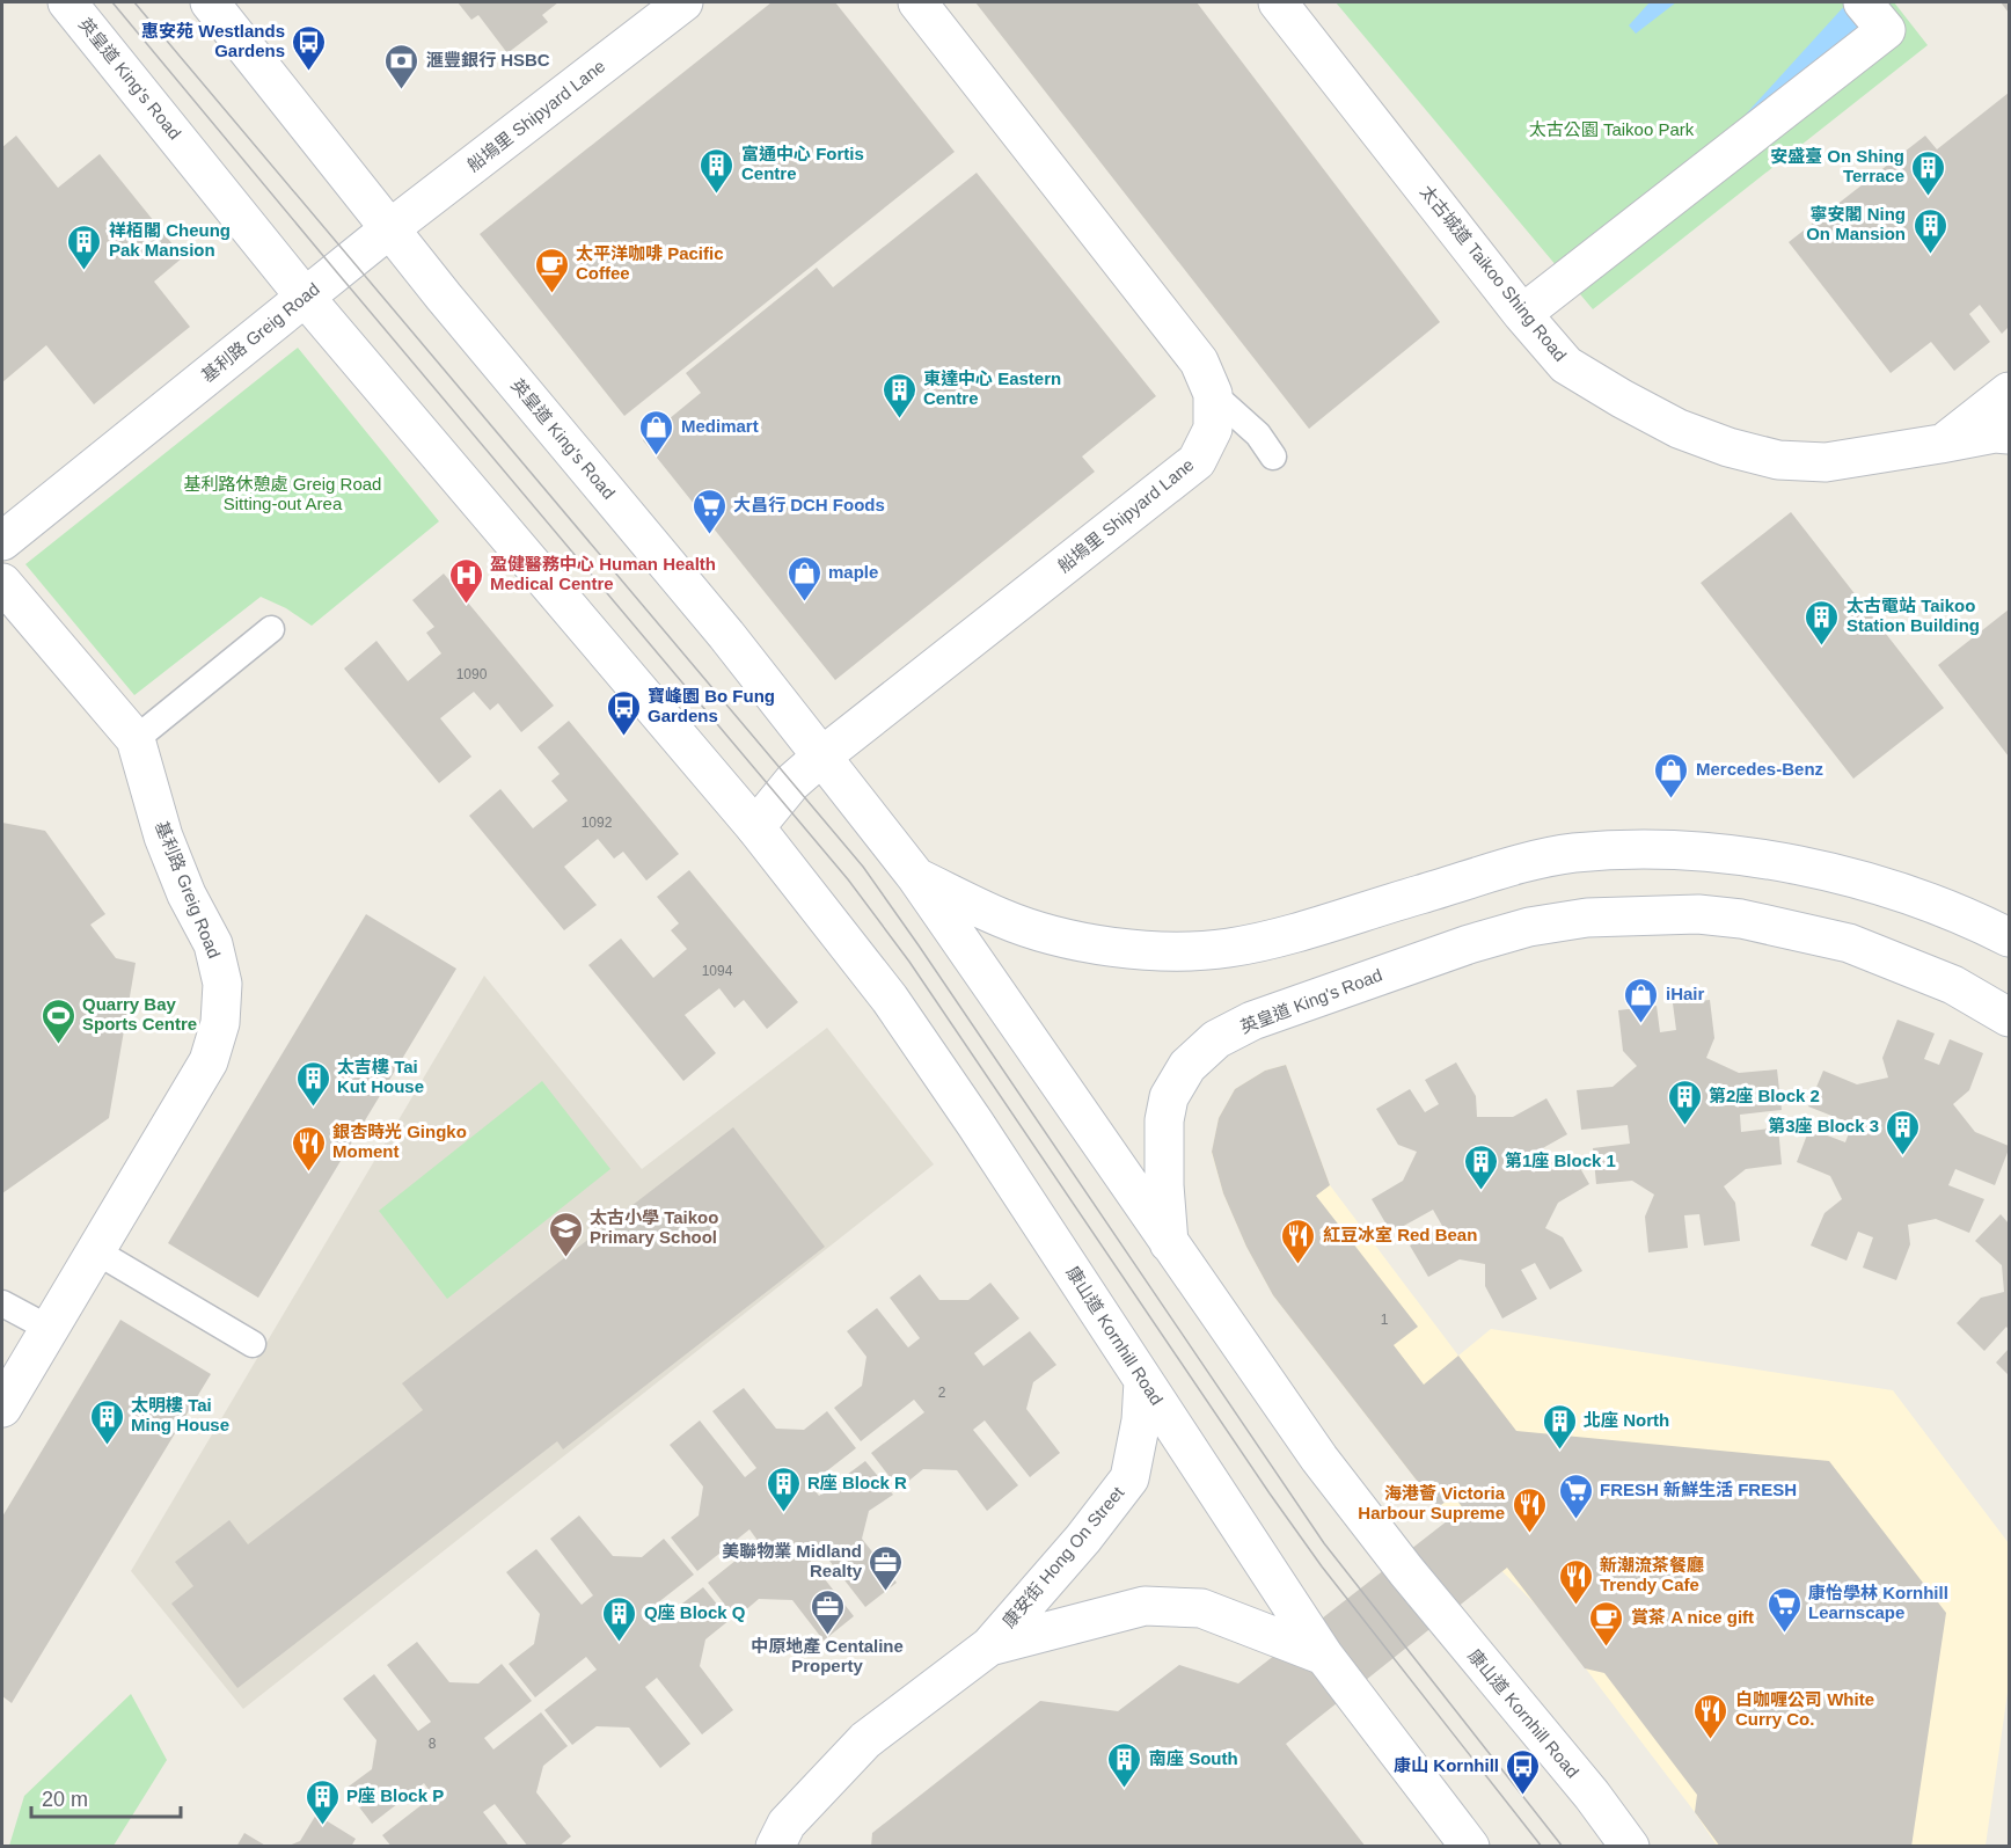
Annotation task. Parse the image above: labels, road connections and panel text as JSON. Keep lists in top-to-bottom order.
{
  "streets": {
    "street": [
      "英皇道 King's Road",
      "船塢里 Shipyard Lane",
      "太古城道 Taikoo Shing Road",
      "基利路 Greig Road",
      "康山道 Kornhill Road",
      "康安街 Hong On Street"
    ]
  },
  "crossings": [
    ["英皇道 King's Road", "船塢里 Shipyard Lane"],
    ["英皇道 King's Road", "基利路 Greig Road"],
    ["英皇道 King's Road", "康山道 Kornhill Road"],
    ["船塢里 Shipyard Lane", "基利路 Greig Road"],
    ["船塢里 Shipyard Lane", "康山道 Kornhill Road"],
    ["康山道 Kornhill Road", "康安街 Hong On Street"]
  ],
  "parks": ["太古公園 Taikoo Park", "基利路休憩處 Greig Road Sitting-out Area"],
  "places": {
    "bus stop": ["惠安苑 Westlands Gardens", "寶峰園 Bo Fung Gardens", "康山 Kornhill"],
    "bank": ["滙豐銀行 HSBC"],
    "building": [
      "富通中心 Fortis Centre",
      "安盛臺 On Shing Terrace",
      "寧安閣 Ning On Mansion",
      "祥栢閣 Cheung Pak Mansion",
      "東達中心 Eastern Centre",
      "太古電站 Taikoo Station Building",
      "太吉樓 Tai Kut House",
      "第2座 Block 2",
      "第3座 Block 3",
      "第1座 Block 1",
      "太明樓 Tai Ming House",
      "北座 North",
      "R座 Block R",
      "Q座 Block Q",
      "南座 South",
      "P座 Block P"
    ],
    "cafe": ["太平洋咖啡 Pacific Coffee", "賞茶 A nice gift"],
    "shop": [
      "Medimart",
      "maple",
      "Mercedes-Benz",
      "iHair"
    ],
    "supermarket": ["大昌行 DCH Foods", "FRESH 新鮮生活 FRESH", "康怡學林 Kornhill Learnscape"],
    "hospital": ["盈健醫務中心 Human Health Medical Centre"],
    "sports": ["Quarry Bay Sports Centre"],
    "restaurant": [
      "銀杏時光 Gingko Moment",
      "紅豆冰室 Red Bean",
      "海港薈 Victoria Harbour Supreme",
      "新潮流茶餐廳 Trendy Cafe",
      "白咖喱公司 White Curry Co."
    ],
    "school or university": ["太古小學 Taikoo Primary School"],
    "office": ["美聯物業 Midland Realty", "中原地產 Centaline Property"]
  },
  "house_numbers": [
    "1090",
    "1092",
    "1094",
    "1",
    "2",
    "8"
  ],
  "scale_bar": "20 m"
}
